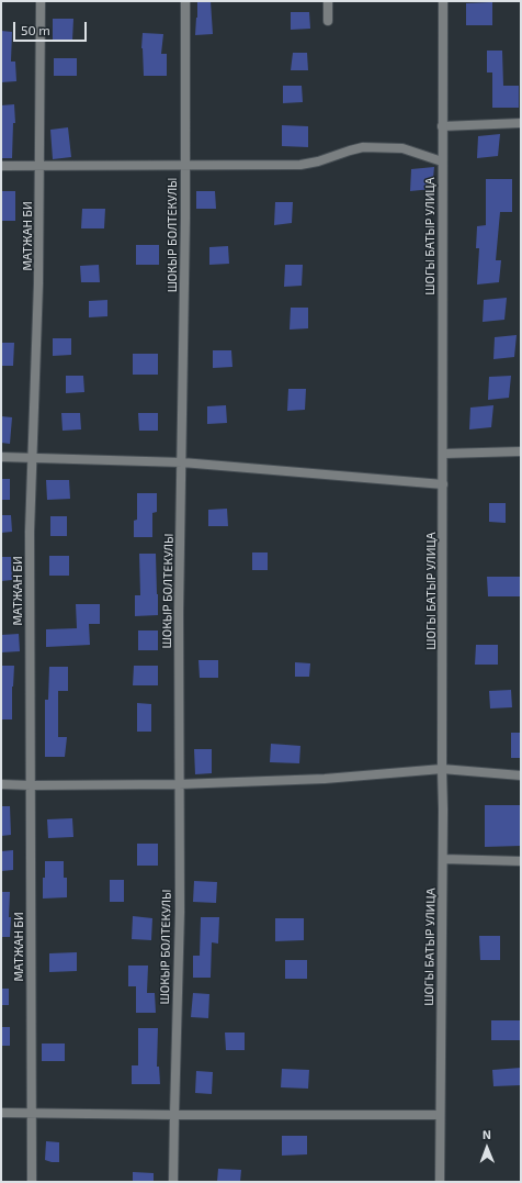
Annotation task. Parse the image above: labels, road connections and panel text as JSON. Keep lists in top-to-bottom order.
{
  "streets": {
    "street": ["ШОКЫР БОЛТЕКУЛЫ", "МАТЖАН БИ", "ШОГЫ БАТЫР УЛИЦА"]
  },
  "scale_bar": "50 m",
  "north": "top"
}
